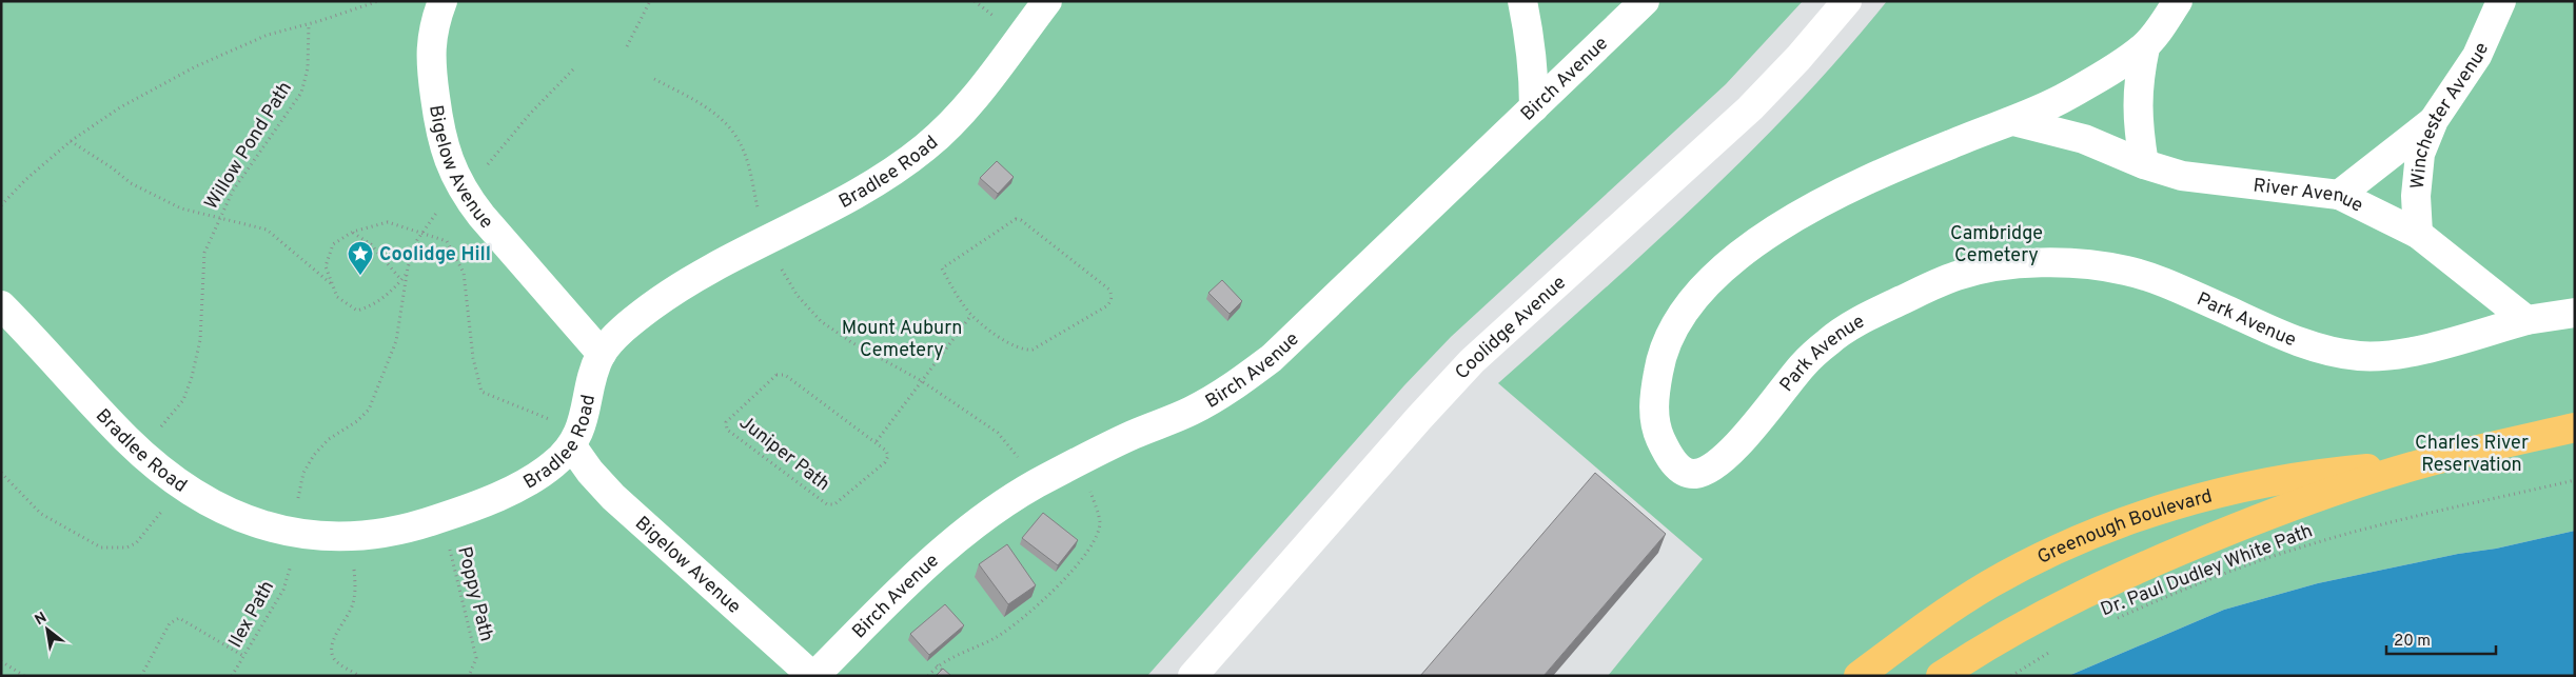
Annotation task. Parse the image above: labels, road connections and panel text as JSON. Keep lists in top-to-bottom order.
{
  "streets": {
    "main road": ["Greenough Boulevard"],
    "street": [
      "Birch Avenue",
      "Winchester Avenue",
      "Bigelow Avenue",
      "Bradlee Road",
      "River Avenue",
      "Park Avenue",
      "Coolidge Avenue"
    ],
    "path": [
      "Willow Pond Path",
      "Juniper Path",
      "Dr. Paul Dudley White Path",
      "Poppy Path",
      "Ilex Path"
    ]
  },
  "crossings": [
    ["Birch Avenue", "Bigelow Avenue"],
    ["Winchester Avenue", "River Avenue"],
    ["Willow Pond Path", "Bradlee Road"],
    ["Bigelow Avenue", "Bradlee Road"],
    ["Bradlee Road", "Poppy Path"],
    ["Bradlee Road", "Ilex Path"],
    ["River Avenue", "Park Avenue"]
  ],
  "parks": ["Cambridge Cemetery", "Mount Auburn Cemetery", "Charles River Reservation"],
  "places": {
    "place": ["Coolidge Hill"]
  },
  "scale_bar": "20 m",
  "north": "top left"
}
